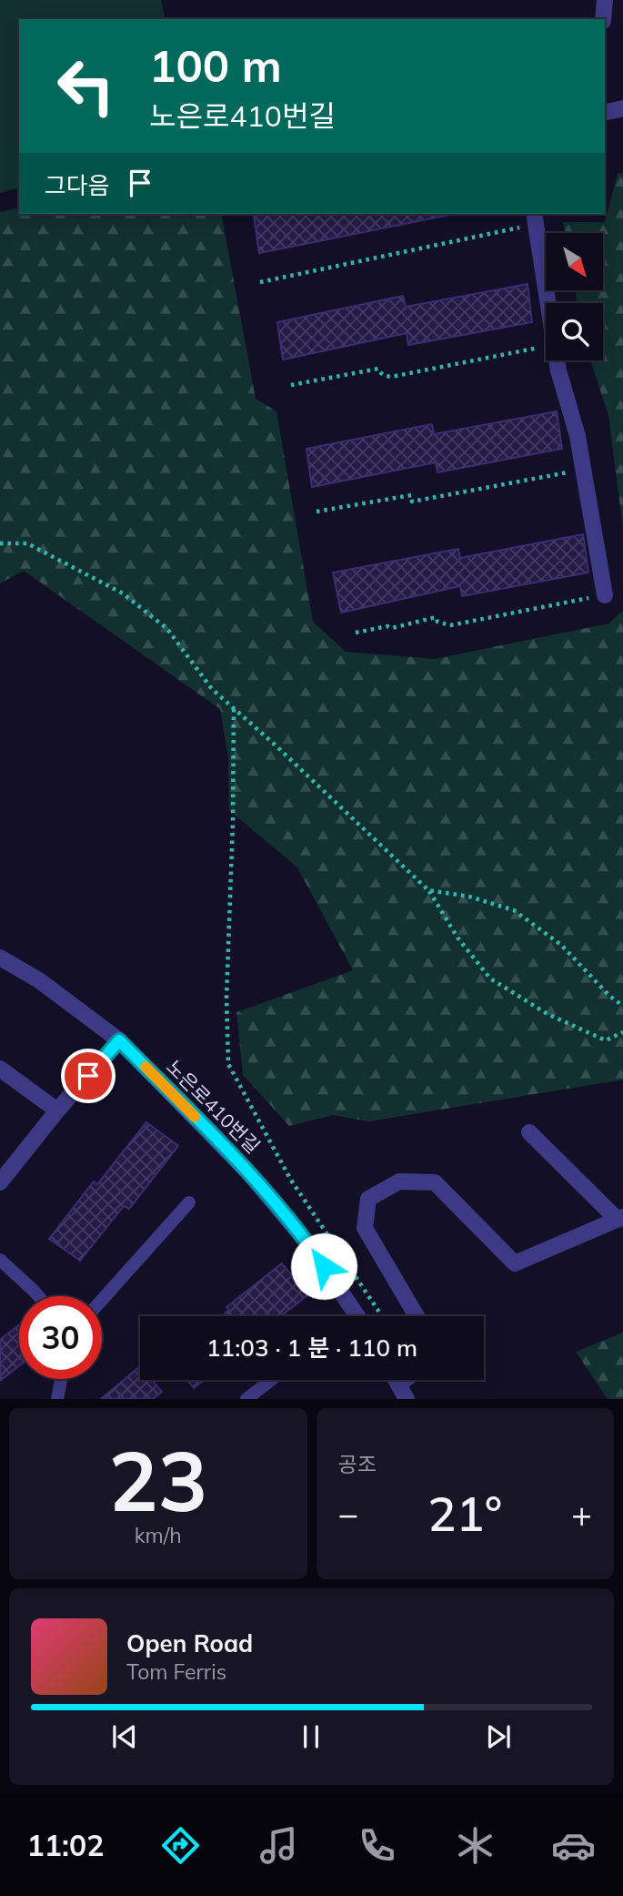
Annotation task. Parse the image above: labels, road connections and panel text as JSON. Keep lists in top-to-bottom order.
{
  "streets": {
    "street": ["노은로410번길"]
  },
  "north": "bottom right",
  "page": {
    "turn": ["100 m", "노은로410번길"],
    "then": "그다음",
    "limit": "30",
    "trip": "11:03 · 1 분 · 110 m",
    "tile": [
      ["23", "km/h"],
      "공조"
    ],
    "heat": ["−", "21°", "+"],
    "song": ["Open Road", "Tom Ferris"],
    "tabs": "11:02"
  }
}
